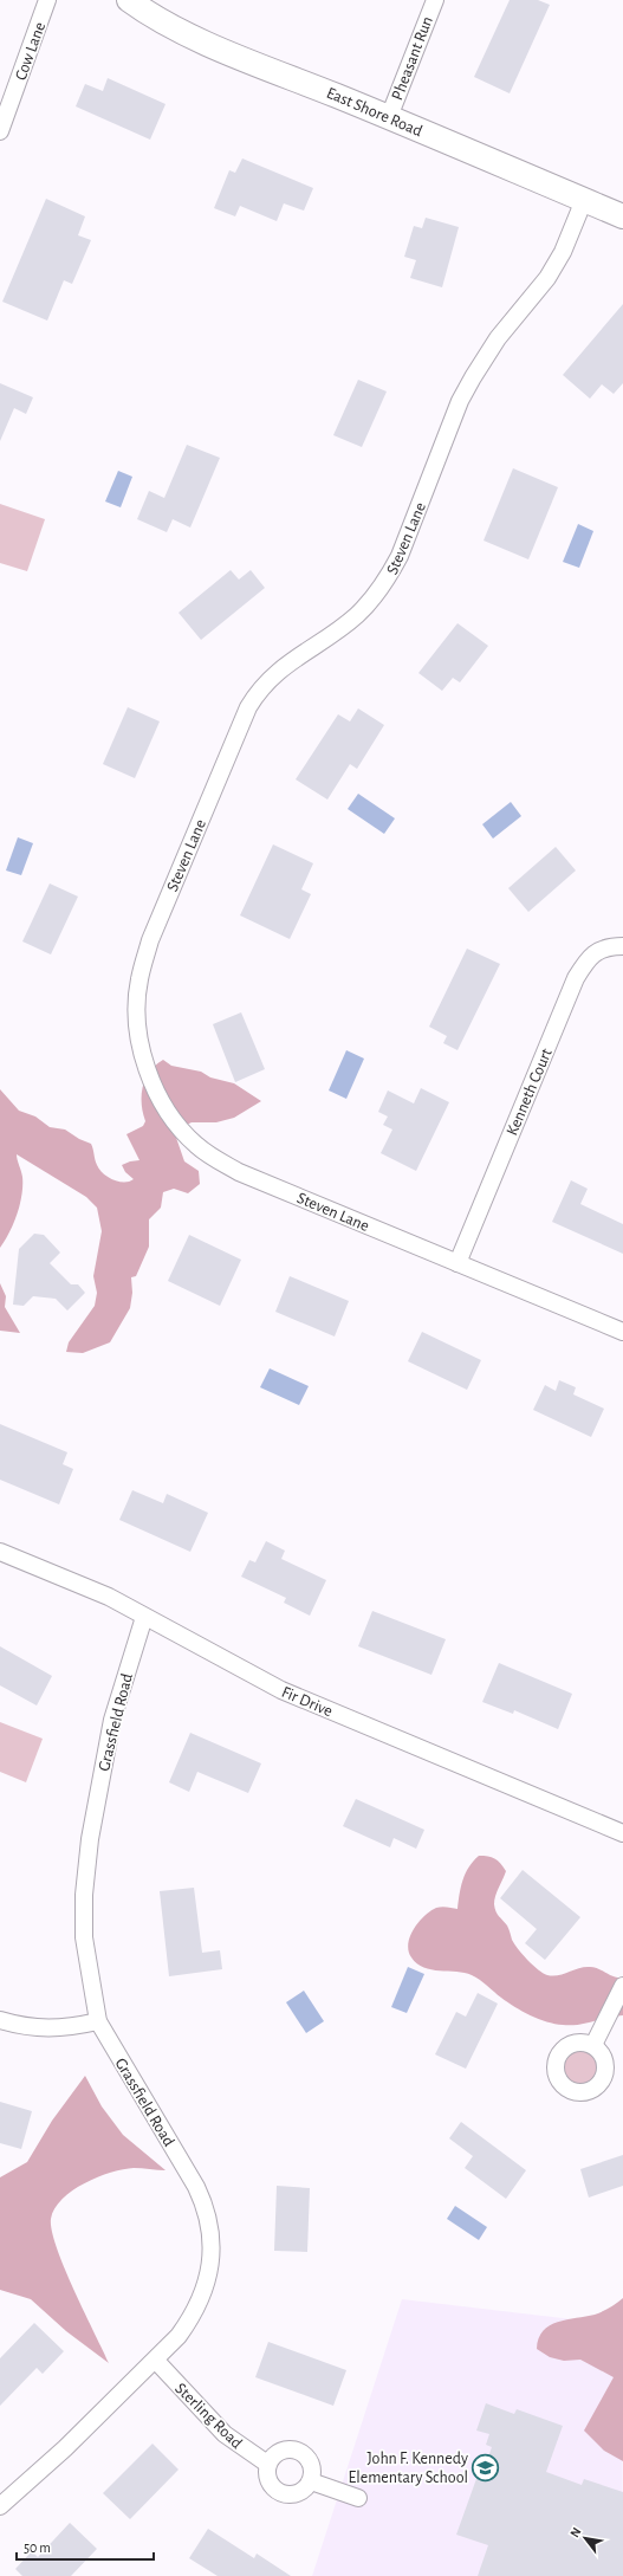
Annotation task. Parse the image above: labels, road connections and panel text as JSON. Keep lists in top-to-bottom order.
{
  "streets": {
    "main road": ["East Shore Road"],
    "street": [
      "Cow Lane",
      "Pheasant Run",
      "Steven Lane",
      "Kenneth Court",
      "Fir Drive",
      "Grassfield Road",
      "Sterling Road"
    ]
  },
  "crossings": [
    ["Pheasant Run", "East Shore Road"],
    ["East Shore Road", "Steven Lane"],
    ["Steven Lane", "Kenneth Court"],
    ["Fir Drive", "Grassfield Road"],
    ["Grassfield Road", "Sterling Road"]
  ],
  "places": {
    "school or university": ["John F. Kennedy Elementary School"]
  },
  "scale_bar": "50 m",
  "north": "top left"
}
